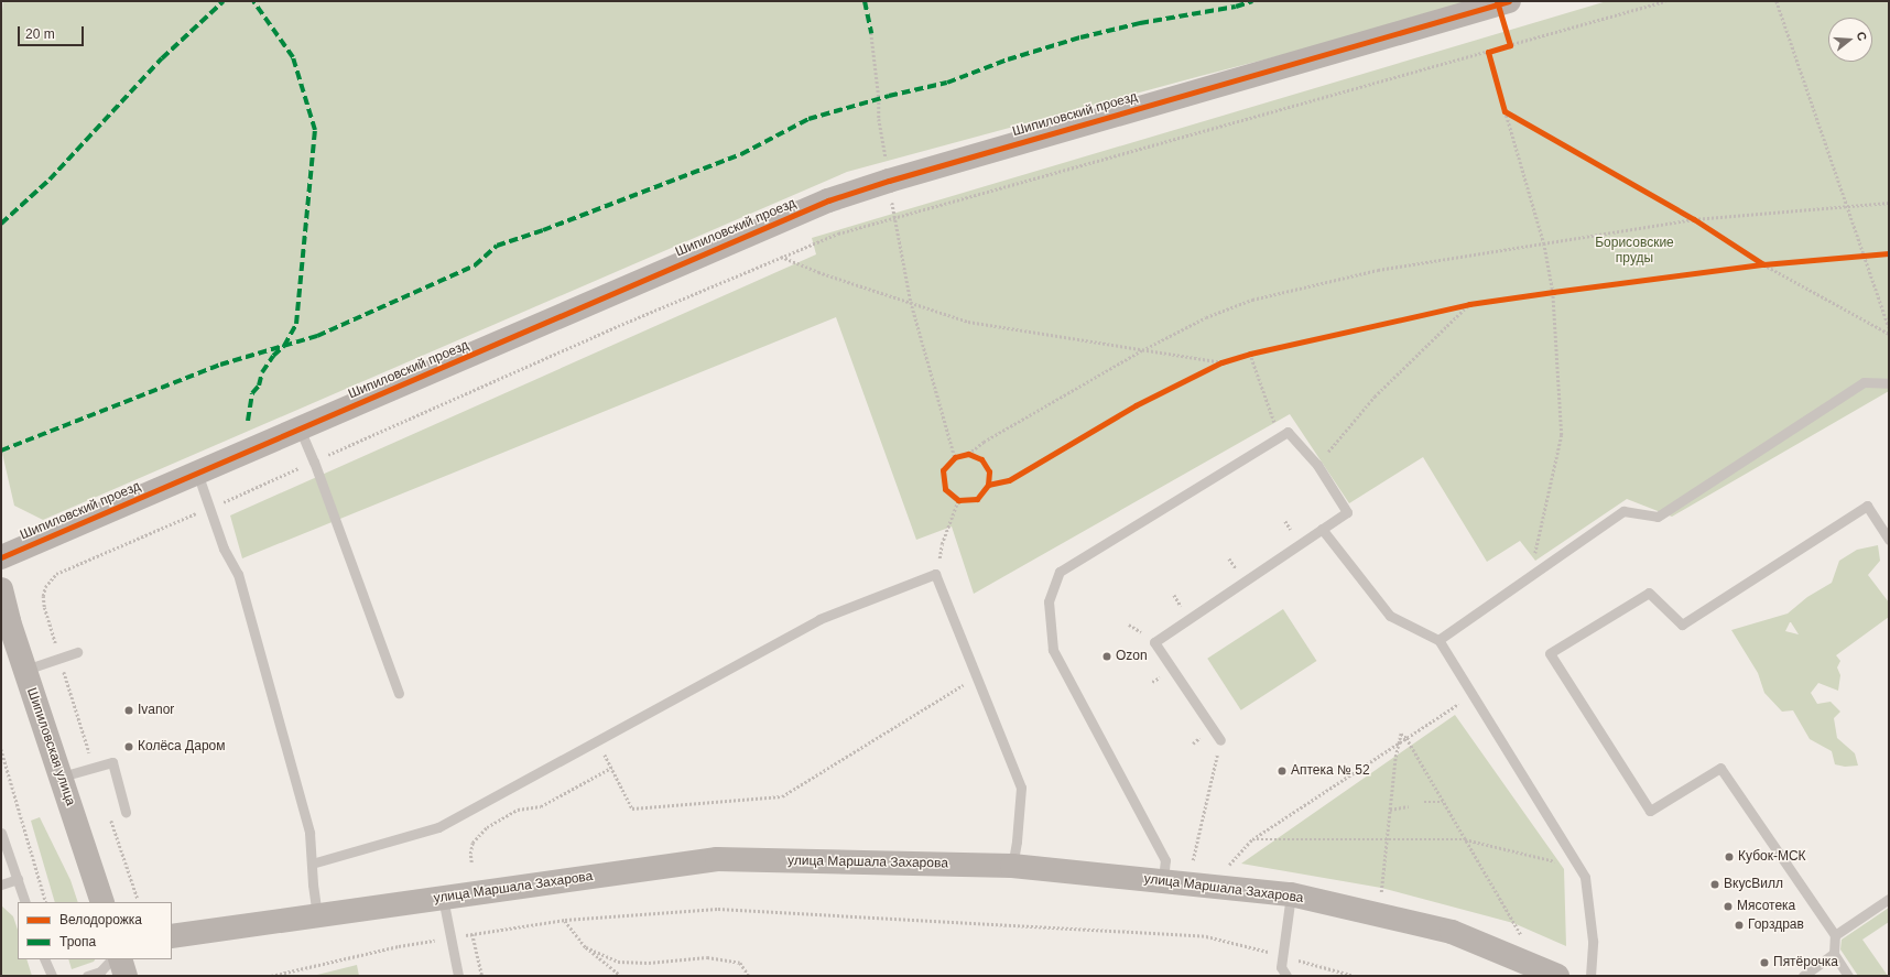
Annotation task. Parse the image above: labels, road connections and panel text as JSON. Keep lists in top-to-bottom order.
{
  "streets": {
    "main road": ["Шипиловский проезд", "Шипиловская улица", "улица Маршала Захарова"]
  },
  "parks": ["Борисовские пруды"],
  "places": [
    "Ozon",
    "Ivanor",
    "Колёса Даром",
    "Аптека № 52",
    "Кубок-МСК",
    "ВкусВилл",
    "Мясотека",
    "Горздрав",
    "Пятёрочка"
  ],
  "legend": ["Велодорожка", "Тропа"],
  "scale_bar": "20 m",
  "north": "right"
}
